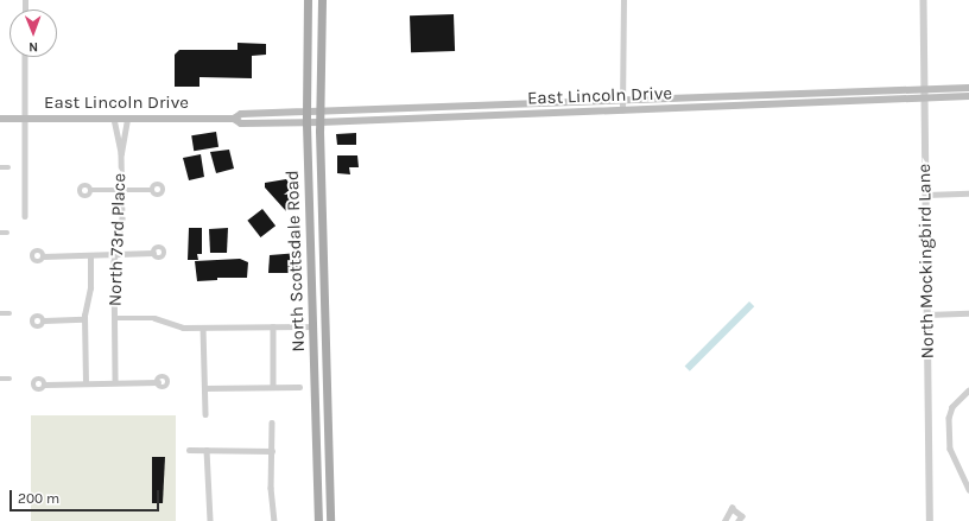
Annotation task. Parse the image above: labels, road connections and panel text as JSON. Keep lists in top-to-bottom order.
{
  "streets": {
    "main road": ["East Lincoln Drive", "North Scottsdale Road"],
    "street": ["North 73rd Place", "North Mockingbird Lane"]
  },
  "crossings": [
    ["East Lincoln Drive", "North 73rd Place"],
    ["East Lincoln Drive", "North Scottsdale Road"],
    ["East Lincoln Drive", "North Mockingbird Lane"]
  ],
  "scale_bar": "200 m",
  "north": "bottom"
}
